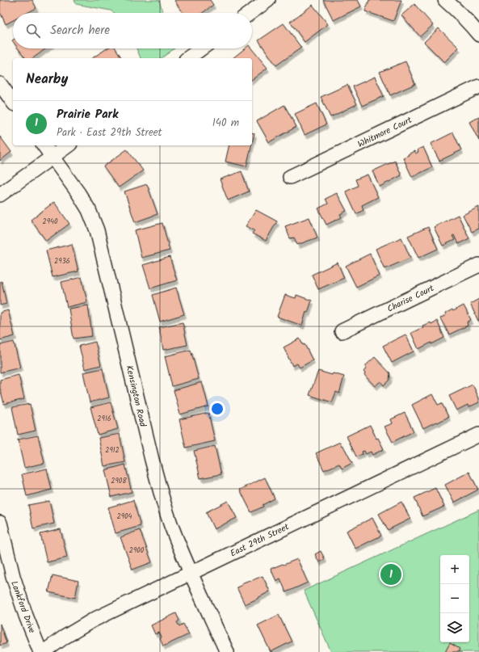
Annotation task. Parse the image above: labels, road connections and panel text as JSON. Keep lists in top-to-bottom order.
{
  "streets": {
    "street": [
      "Whitmore Court",
      "Charise Court",
      "Kensington Road",
      "East 29th Street",
      "Lankford Drive"
    ]
  },
  "crossings": [
    ["Kensington Road", "East 29th Street"]
  ],
  "house_numbers": [
    "2940",
    "2936",
    "2916",
    "2912",
    "2908",
    "2904",
    "2900"
  ],
  "page": {
    "search": "Search here",
    "heading": "Nearby",
    "list": [
      {
        "mark": "1",
        "name": "Prairie Park",
        "note": "Park · East 29th Street",
        "value": "140 m"
      }
    ],
    "map_buttons": ["+", "−"],
    "pins": "1"
  }
}
